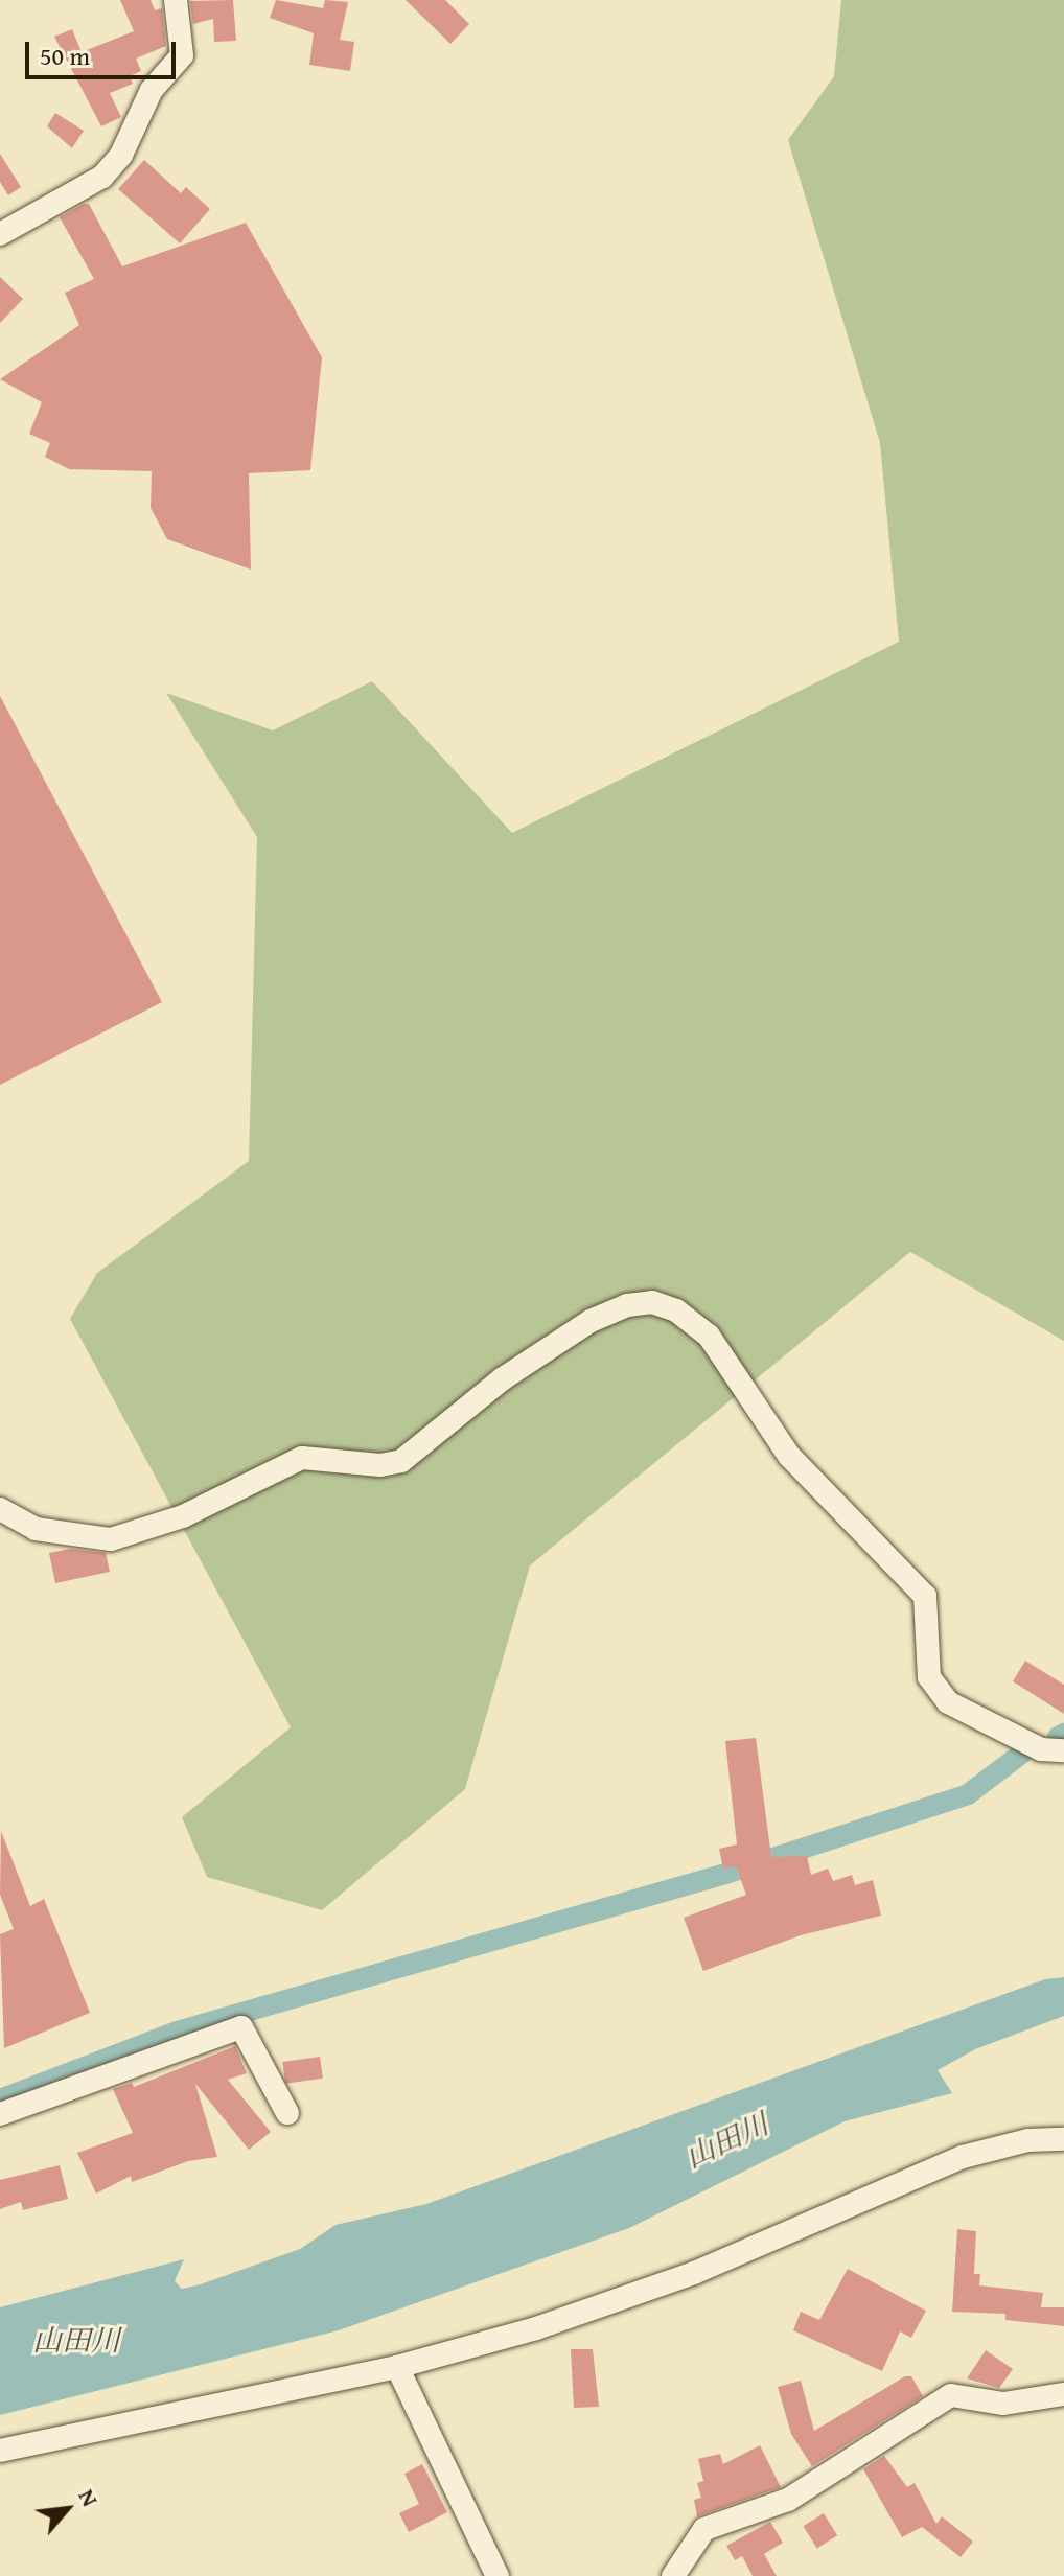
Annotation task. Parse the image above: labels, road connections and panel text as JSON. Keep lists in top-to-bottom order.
{
  "water": ["山田川"],
  "scale_bar": "50 m",
  "north": "top right"
}
